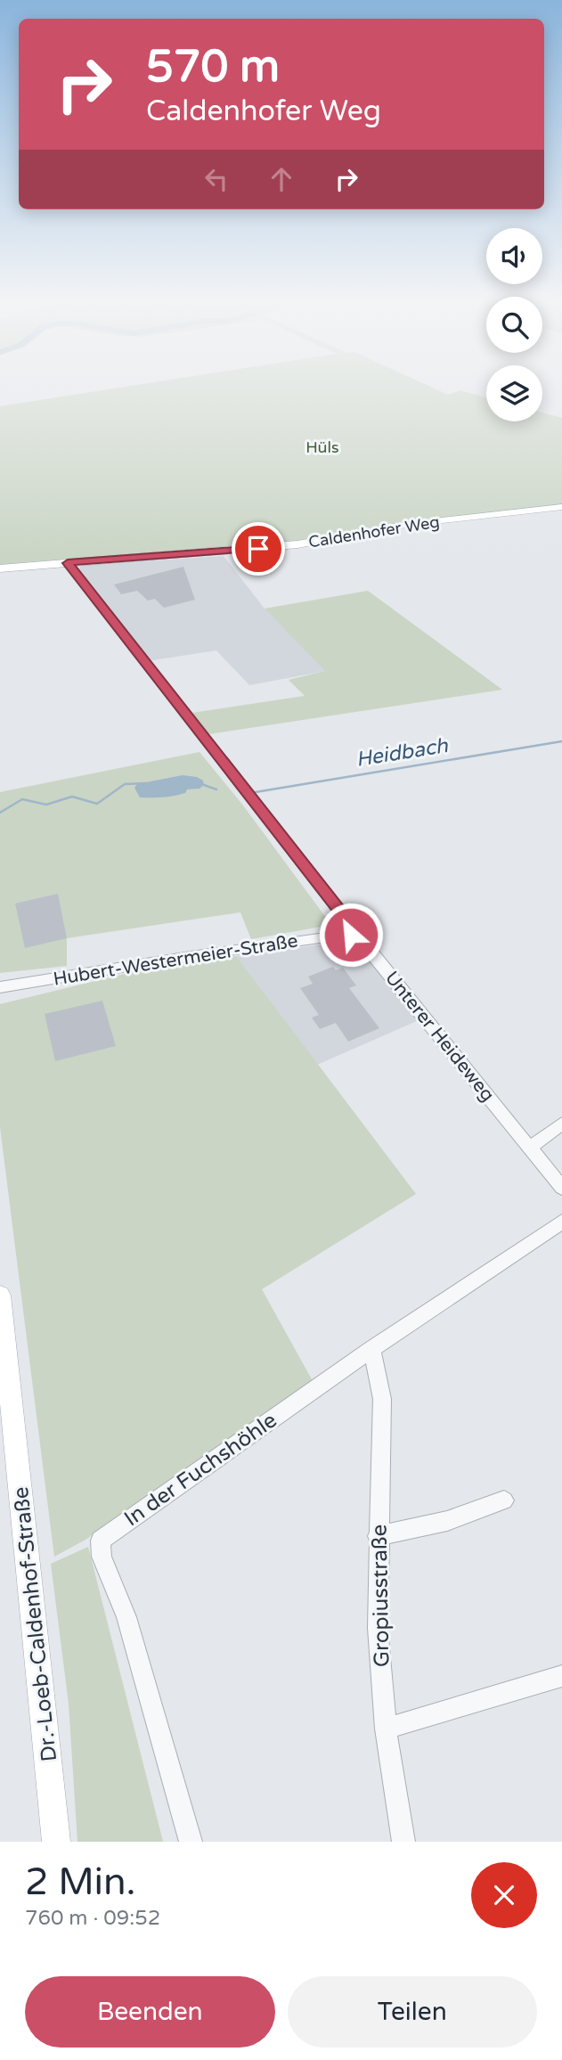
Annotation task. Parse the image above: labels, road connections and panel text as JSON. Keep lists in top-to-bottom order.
{
  "streets": {
    "main road": ["Caldenhofer Weg", "Dr.-Loeb-Caldenhof-Straße"],
    "street": [
      "Hubert-Westermeier-Straße",
      "Unterer Heideweg",
      "In der Fuchshöhle",
      "Gropiusstraße"
    ]
  },
  "crossings": [
    ["Caldenhofer Weg", "Unterer Heideweg"],
    ["Hubert-Westermeier-Straße", "Unterer Heideweg"],
    ["In der Fuchshöhle", "Gropiusstraße"]
  ],
  "water": ["Heidbach"],
  "parks": ["Hüls"],
  "page": {
    "turn": ["570 m", "Caldenhofer Weg"],
    "heading": ["2 Min.", "760 m · 09:52"],
    "buttons": ["Beenden", "Teilen"]
  }
}
